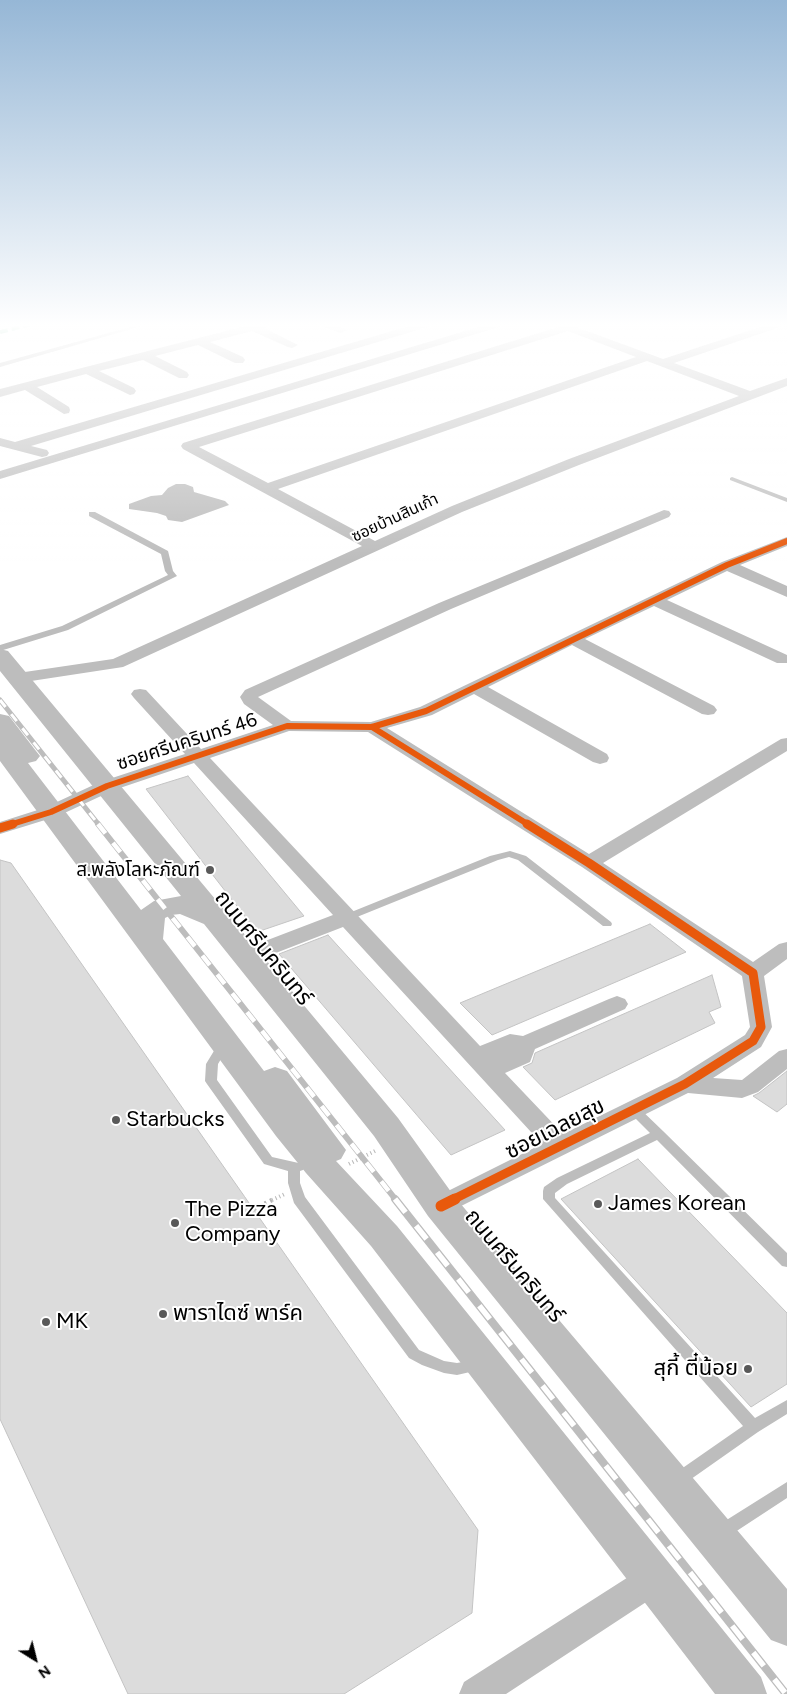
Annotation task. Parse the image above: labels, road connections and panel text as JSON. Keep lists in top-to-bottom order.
{
  "streets": {
    "main road": ["ถนนศรีนครินทร์"],
    "street": ["ซอยบ้านสินเก้า", "ซอยศรีนครินทร์ 46", "ซอยเฉลยสุข"]
  },
  "crossings": [
    ["ซอยบ้านสินเก้า", "ถนนศรีนครินทร์"],
    ["ซอยศรีนครินทร์ 46", "ถนนศรีนครินทร์"],
    ["ถนนศรีนครินทร์", "ซอยเฉลยสุข"]
  ],
  "places": [
    "ส.พลังโลหะภัณฑ์",
    "Starbucks",
    "James Korean",
    "The Pizza Company",
    "พาราไดซ์ พาร์ค",
    "MK",
    "สุกี้ ตี๋น้อย"
  ],
  "north": "bottom right"
}
